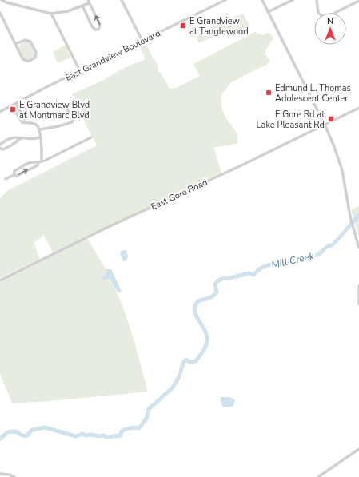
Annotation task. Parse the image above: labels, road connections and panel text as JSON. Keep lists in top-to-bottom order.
{
  "streets": {
    "street": ["East Grandview Boulevard", "East Gore Road"]
  },
  "water": ["Mill Creek"],
  "places": {
    "transit": ["E Grandview at Tanglewood", "E Grandview Blvd at Montmarc Blvd", "E Gore Rd at Lake Pleasant Rd"],
    "other": ["Edmund L. Thomas Adolescent Center"]
  },
  "north": "top"
}
